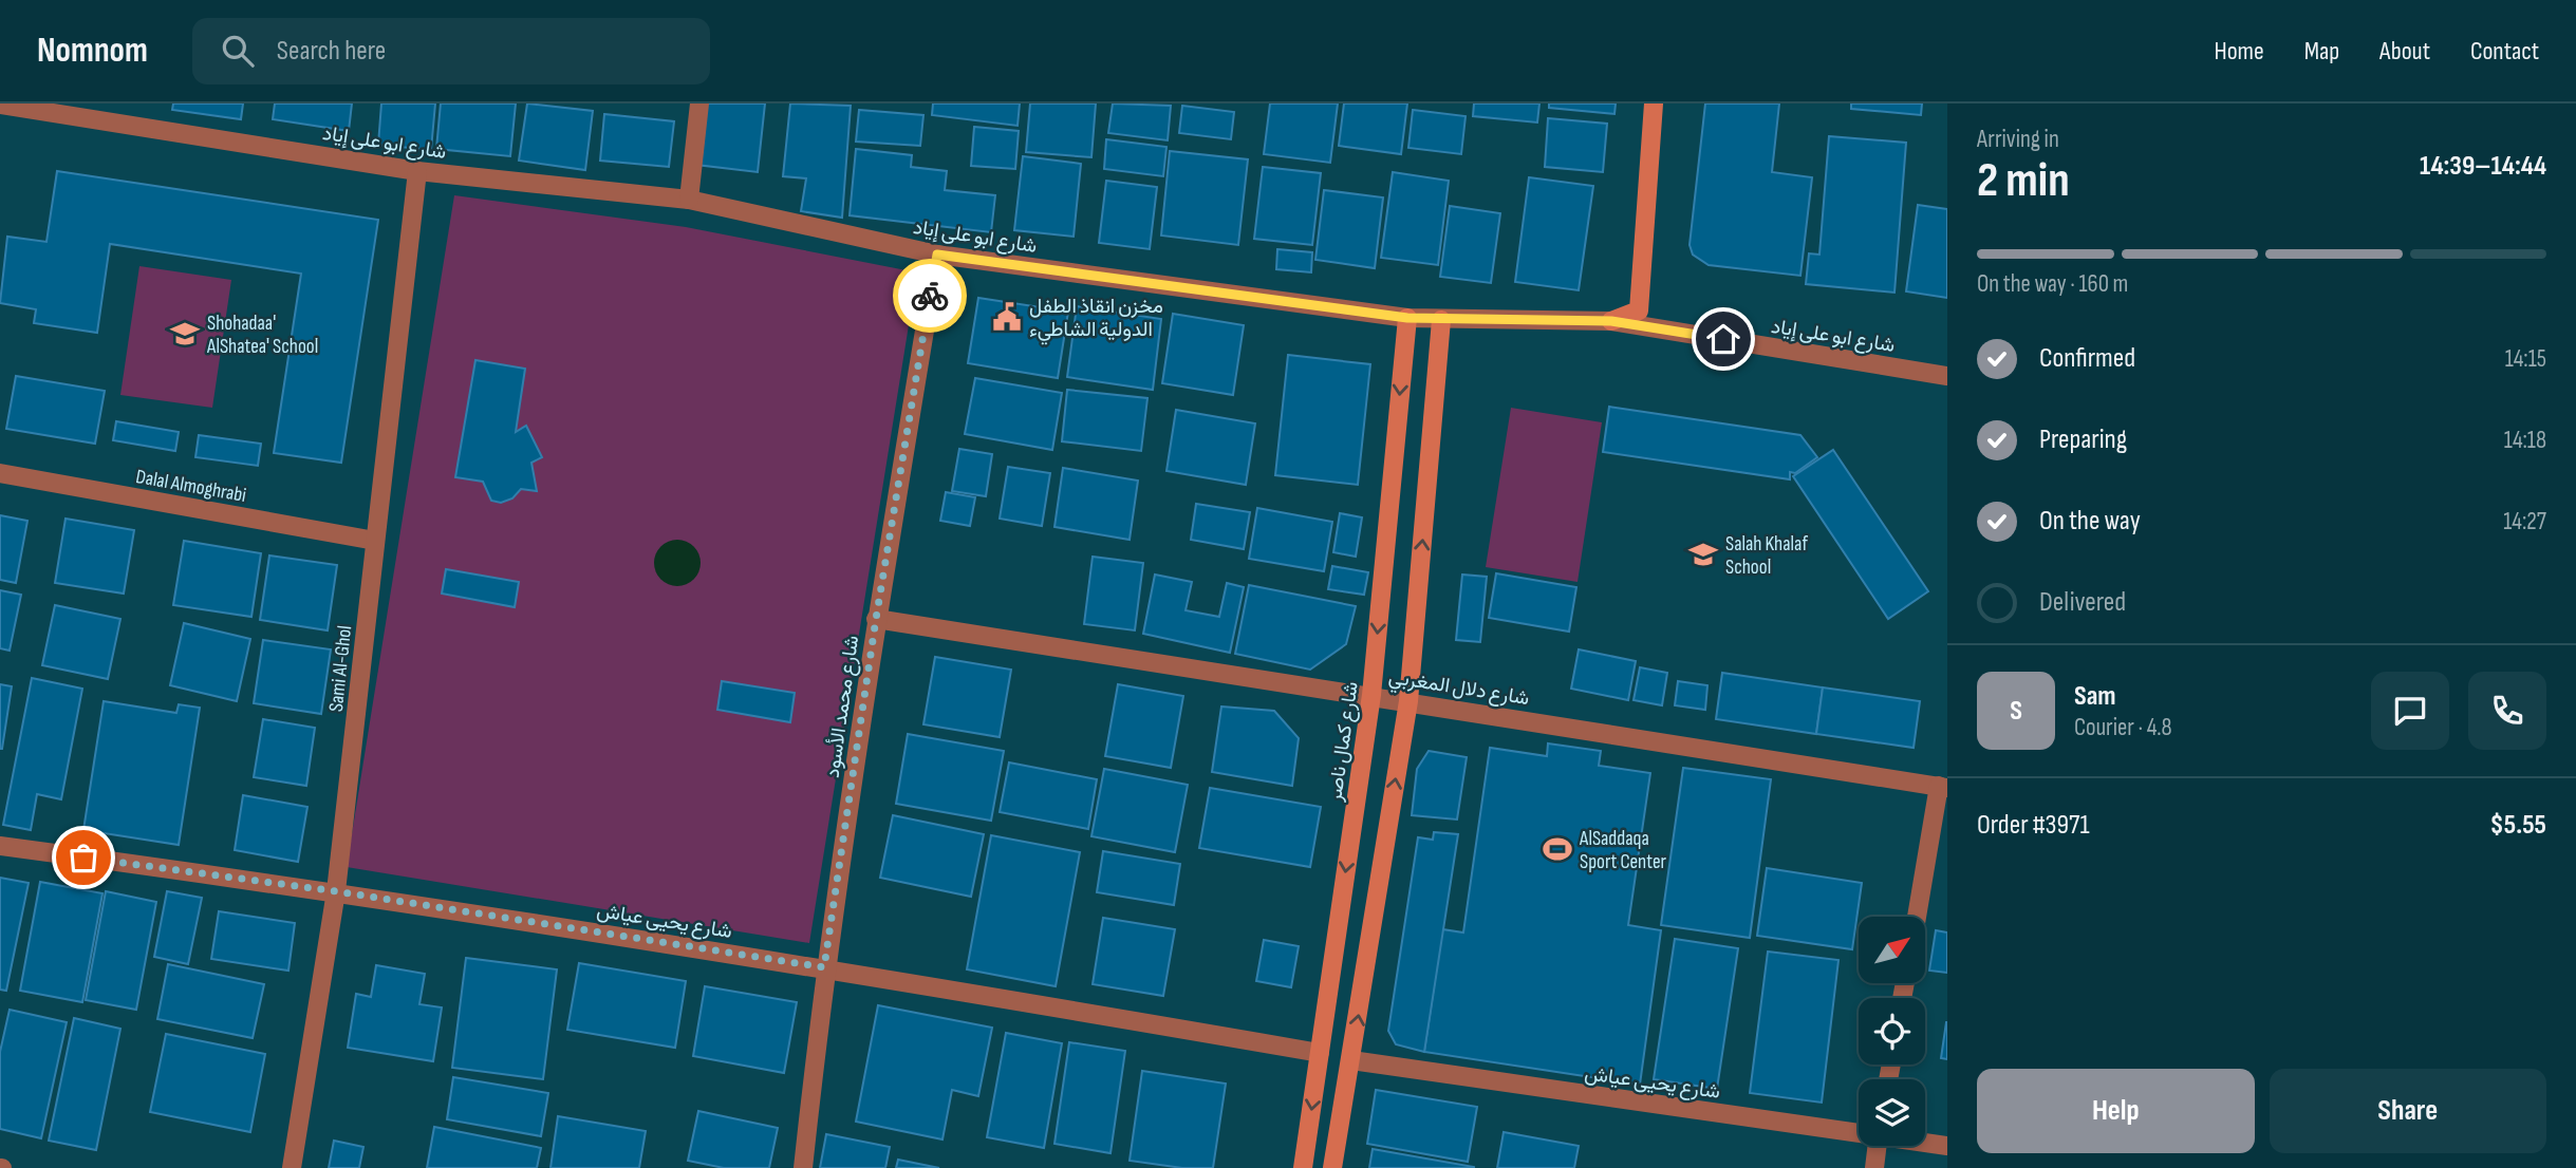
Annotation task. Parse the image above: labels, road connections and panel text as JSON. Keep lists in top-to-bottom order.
{
  "streets": {
    "main road": ["شارع كمال ناصر"],
    "street": [
      "شارع ابو على إياد",
      "Dalal Almoghrabi",
      "Sami Al-Ghol",
      "شارع دلال المغربي",
      "شارع محمد الأسود",
      "شارع يحيى عياش"
    ]
  },
  "crossings": [
    ["شارع ابو على إياد", "Sami Al-Ghol"],
    ["شارع ابو على إياد", "شارع محمد الأسود"],
    ["شارع ابو على إياد", "شارع كمال ناصر"],
    ["Dalal Almoghrabi", "Sami Al-Ghol"],
    ["Sami Al-Ghol", "شارع يحيى عياش"],
    ["شارع دلال المغربي", "شارع محمد الأسود"],
    ["شارع دلال المغربي", "شارع كمال ناصر"],
    ["شارع محمد الأسود", "شارع يحيى عياش"],
    ["شارع كمال ناصر", "شارع يحيى عياش"]
  ],
  "places": {
    "public building": ["مخزن انقاذ الطفل الدولية الشاطيء"],
    "school or university": ["Shohadaa' AlShatea' School", "Salah Khalaf School"],
    "sports": ["AlSaddaqa Sport Center"]
  },
  "north": "top right",
  "page": {
    "header": "Nomnom",
    "search": "Search here",
    "nav": [
      "Home",
      "Map",
      "About",
      "Contact"
    ],
    "heading": ["2 min", "Arriving in", "14:39–14:44"],
    "panel": [
      "Sam",
      "Courier · 4.8",
      "Order #3971",
      "$5.55"
    ],
    "bar": "On the way · 160 m",
    "list": [
      ["Confirmed", "14:15"],
      ["Preparing", "14:18"],
      ["On the way", "14:27"],
      "Delivered"
    ],
    "round": "S",
    "buttons": ["Help", "Share"]
  }
}
